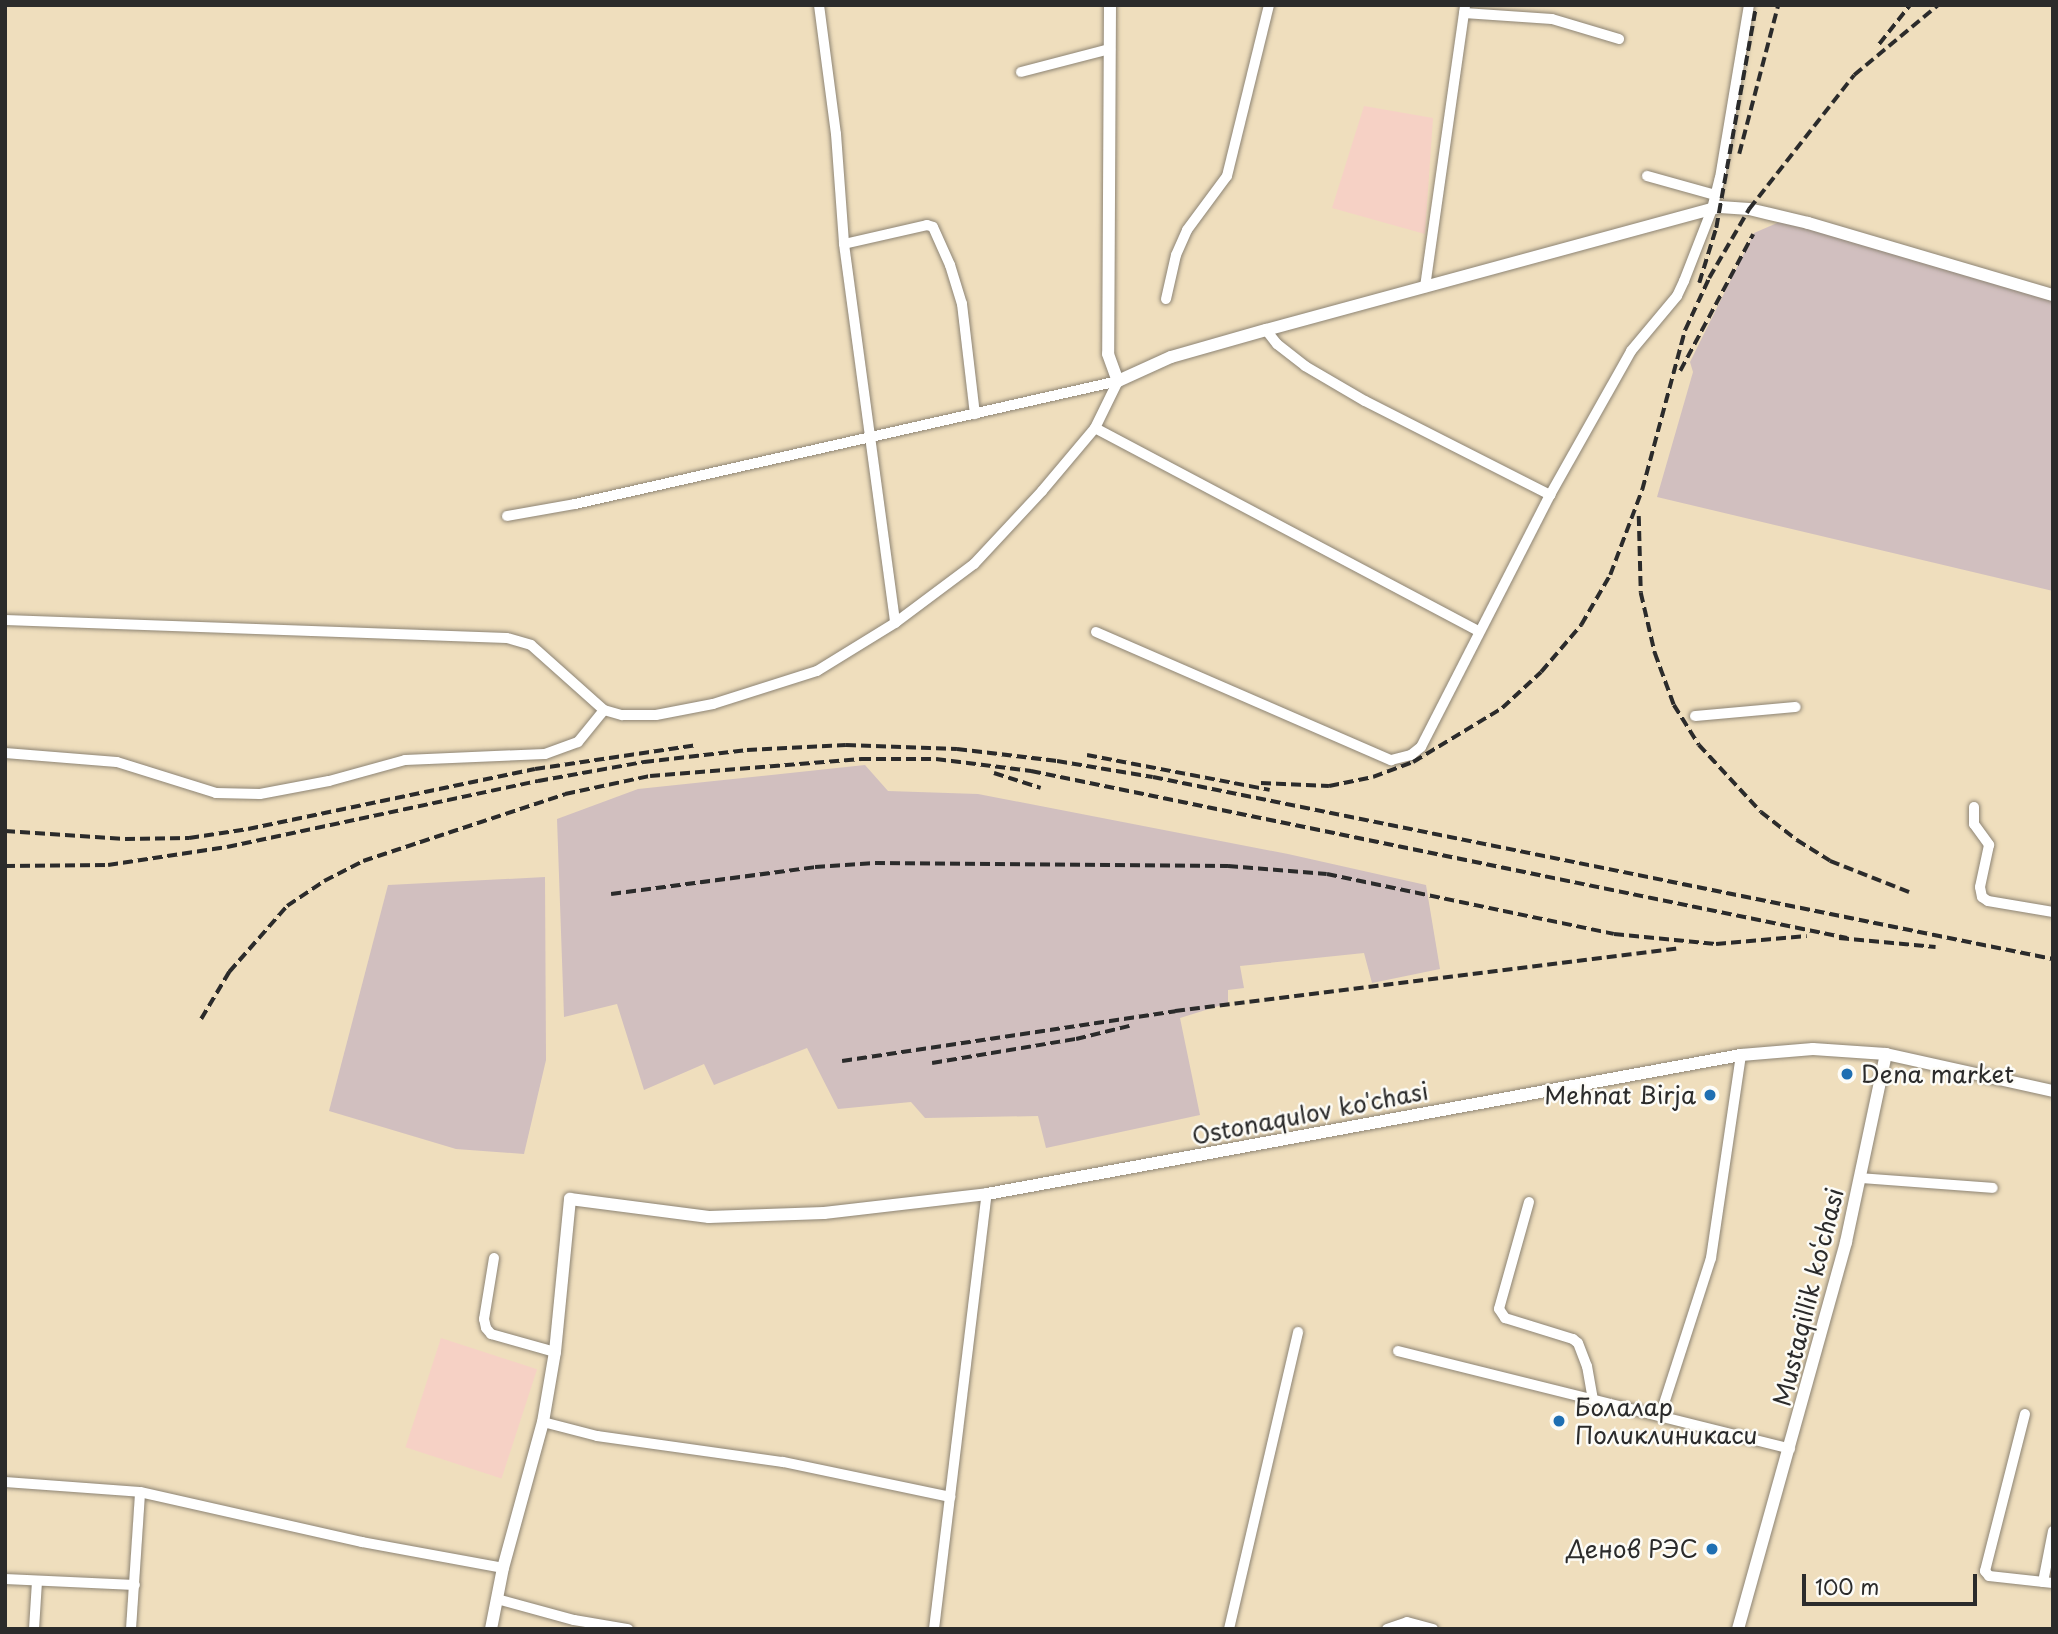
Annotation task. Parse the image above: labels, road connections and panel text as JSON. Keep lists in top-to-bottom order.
{
  "streets": {
    "street": ["Ostonaqulov ko'chasi", "Mustaqillik ko‘chasi"]
  },
  "crossings": [
    ["Ostonaqulov ko'chasi", "Mustaqillik ko‘chasi"]
  ],
  "places": [
    "Dena market",
    "Mehnat Birja",
    "Болалар Поликлиникаси",
    "Денов РЭС"
  ],
  "scale_bar": "100 m"
}
